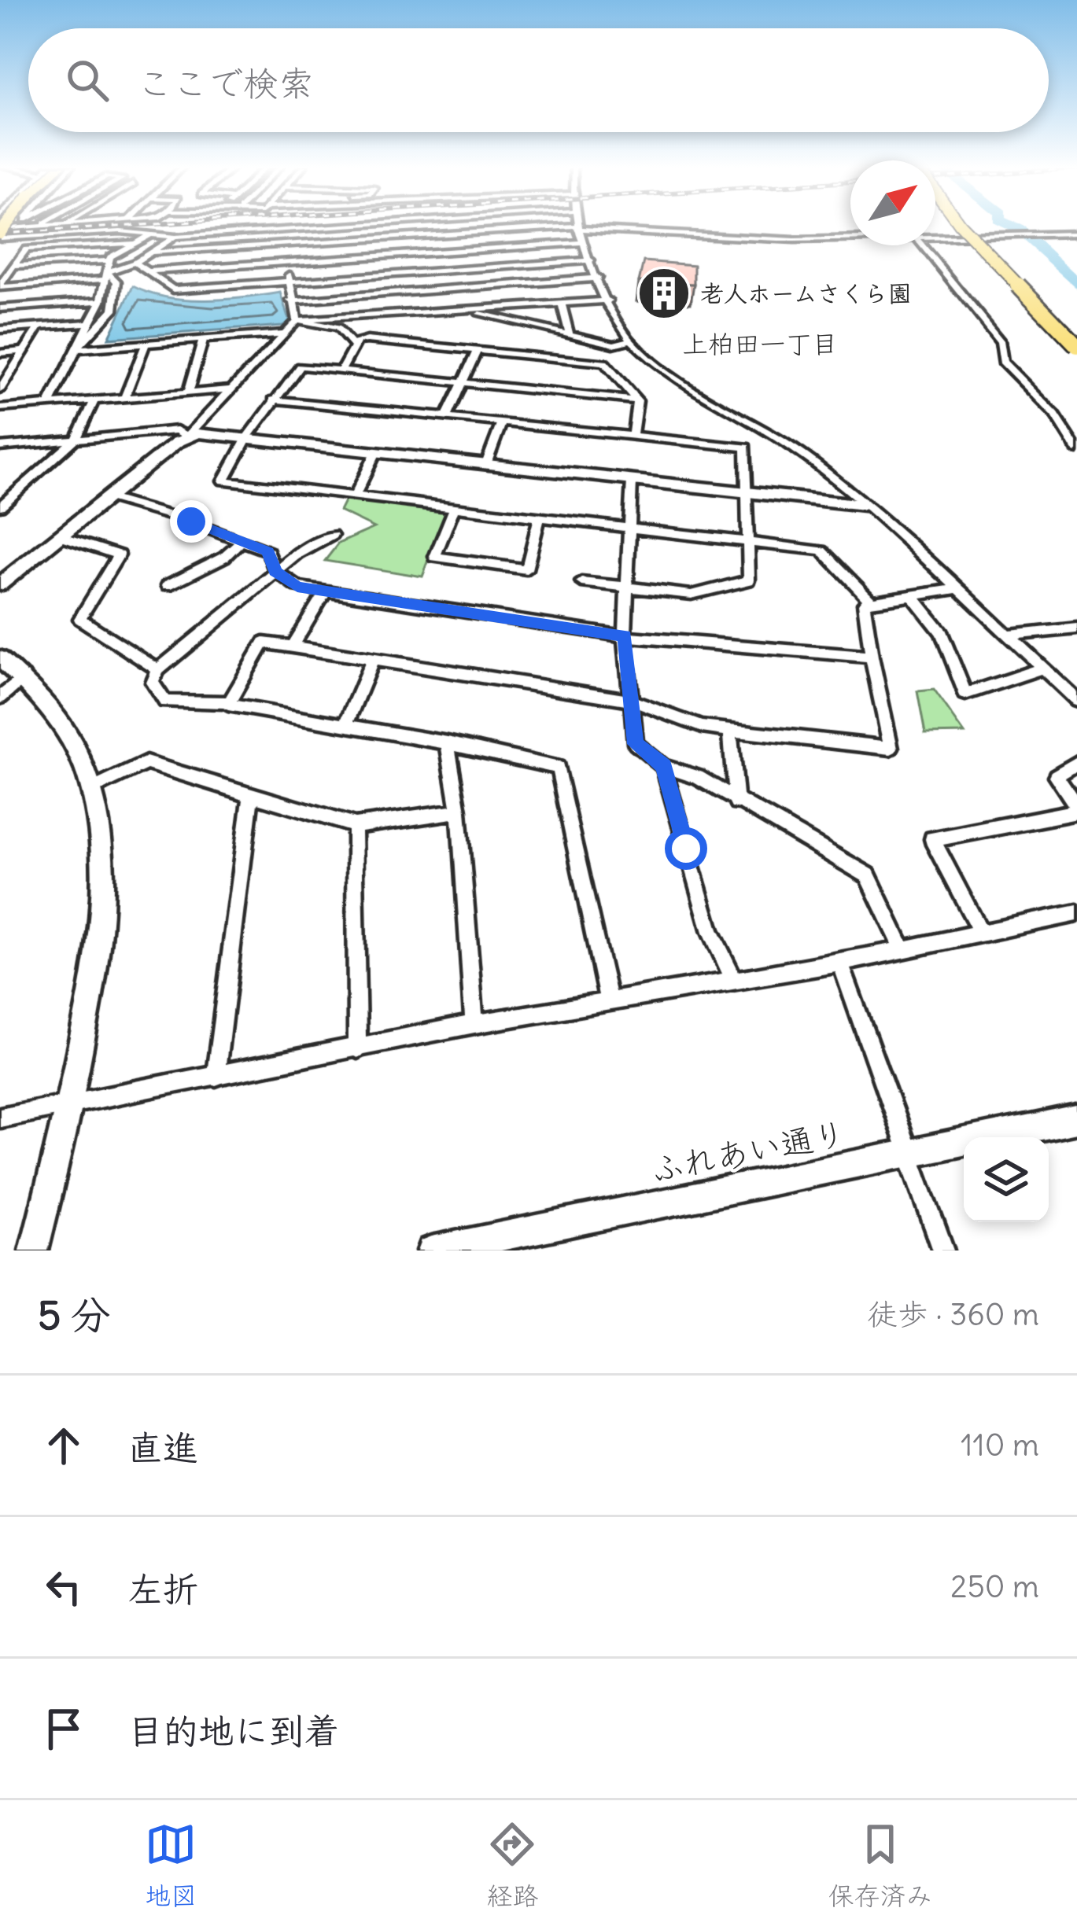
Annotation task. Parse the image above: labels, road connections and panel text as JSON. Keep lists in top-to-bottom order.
{
  "streets": {
    "street": ["ふれあい通り"]
  },
  "districts": ["上柏田一丁目"],
  "places": {
    "building": ["老人ホームさくら園"]
  },
  "north": "top right",
  "page": {
    "search": "ここで検索",
    "heading": ["5 分", "徒歩 · 360 m"],
    "list": [
      ["直進", "110 m"],
      ["左折", "250 m"],
      "目的地に到着"
    ],
    "nav": ["地図", "経路", "保存済み"]
  }
}
